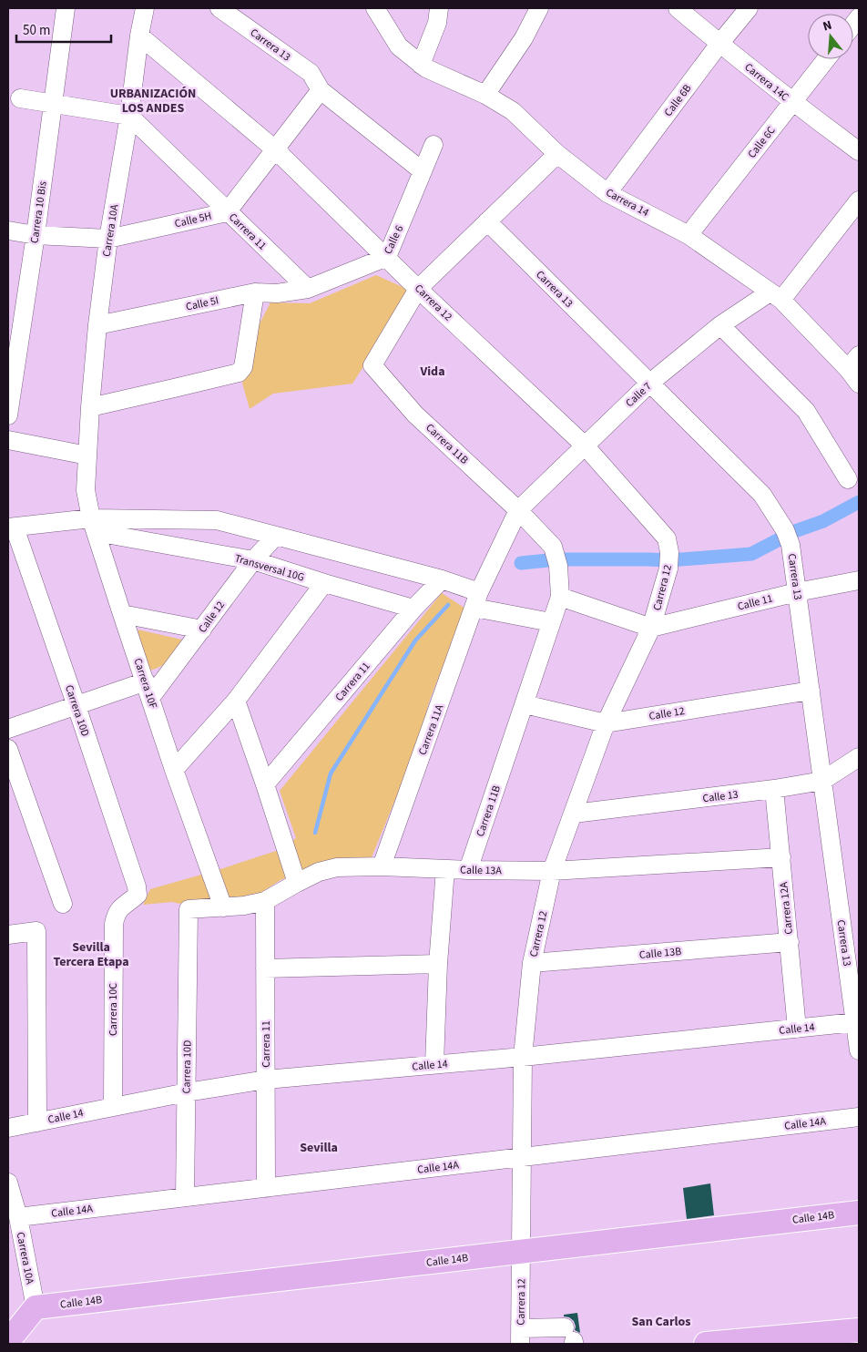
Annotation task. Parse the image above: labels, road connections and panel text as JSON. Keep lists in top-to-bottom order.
{
  "streets": {
    "main road": ["Calle 14B"],
    "street": [
      "Carrera 13",
      "Carrera 14C",
      "Calle 6B",
      "Calle 6C",
      "Carrera 14",
      "Carrera 10 Bis",
      "Calle 5H",
      "Carrera 10A",
      "Carrera 11",
      "Calle 6",
      "Carrera 12",
      "Calle 5I",
      "Calle 7",
      "Carrera 11B",
      "Transversal 10G",
      "Calle 11",
      "Calle 12",
      "Carrera 10F",
      "Carrera 10D",
      "Carrera 11A",
      "Calle 13",
      "Calle 13A",
      "Carrera 12A",
      "Calle 13B",
      "Carrera 10C",
      "Calle 14",
      "Calle 14A"
    ]
  },
  "crossings": [
    ["Carrera 13", "Calle 5H"],
    ["Carrera 13", "Calle 6"],
    ["Carrera 13", "Calle 7"],
    ["Carrera 13", "Calle 11"],
    ["Carrera 13", "Calle 12"],
    ["Carrera 13", "Calle 13"],
    ["Carrera 13", "Calle 14"],
    ["Carrera 14C", "Calle 6B"],
    ["Carrera 14C", "Calle 6C"],
    ["Calle 6B", "Carrera 14"],
    ["Calle 6C", "Carrera 14"],
    ["Carrera 14", "Calle 7"],
    ["Carrera 10 Bis", "Calle 5H"],
    ["Calle 5H", "Carrera 10A"],
    ["Calle 5H", "Carrera 11"],
    ["Calle 5H", "Carrera 12"],
    ["Carrera 10A", "Carrera 11"],
    ["Carrera 10A", "Carrera 12"],
    ["Carrera 10A", "Calle 5I"],
    ["Carrera 10A", "Carrera 10F"],
    ["Carrera 10A", "Calle 14A"],
    ["Carrera 10A", "Calle 14B"],
    ["Carrera 11", "Calle 6"],
    ["Carrera 11", "Calle 5I"],
    ["Carrera 11", "Transversal 10G"],
    ["Carrera 11", "Calle 13A"],
    ["Carrera 11", "Calle 14"],
    ["Carrera 11", "Calle 14A"],
    ["Calle 6", "Carrera 12"],
    ["Calle 6", "Calle 5I"],
    ["Carrera 12", "Calle 7"],
    ["Carrera 12", "Carrera 11B"],
    ["Carrera 12", "Calle 11"],
    ["Carrera 12", "Calle 12"],
    ["Carrera 12", "Calle 13"],
    ["Carrera 12", "Calle 13A"],
    ["Carrera 12", "Calle 13B"],
    ["Carrera 12", "Calle 14"],
    ["Carrera 12", "Calle 14A"],
    ["Carrera 12", "Calle 14B"],
    ["Calle 7", "Carrera 11B"],
    ["Calle 7", "Carrera 11A"],
    ["Carrera 11B", "Calle 12"],
    ["Carrera 11B", "Carrera 11A"],
    ["Carrera 11B", "Calle 13A"],
    ["Transversal 10G", "Calle 12"],
    ["Transversal 10G", "Carrera 10F"],
    ["Calle 12", "Carrera 10F"],
    ["Carrera 10F", "Calle 13A"],
    ["Carrera 10D", "Calle 13A"],
    ["Carrera 10D", "Carrera 10C"],
    ["Carrera 10D", "Calle 14"],
    ["Carrera 10D", "Calle 14A"],
    ["Carrera 11A", "Calle 13A"],
    ["Calle 13", "Carrera 12A"],
    ["Calle 13A", "Carrera 12A"],
    ["Carrera 12A", "Calle 13B"],
    ["Carrera 12A", "Calle 14"],
    ["Carrera 10C", "Calle 14"]
  ],
  "districts": [
    "URBANIZACIÓN LOS ANDES",
    "Vida",
    "Sevilla Tercera Etapa",
    "Sevilla",
    "San Carlos"
  ],
  "scale_bar": "50 m",
  "north": "top"
}
